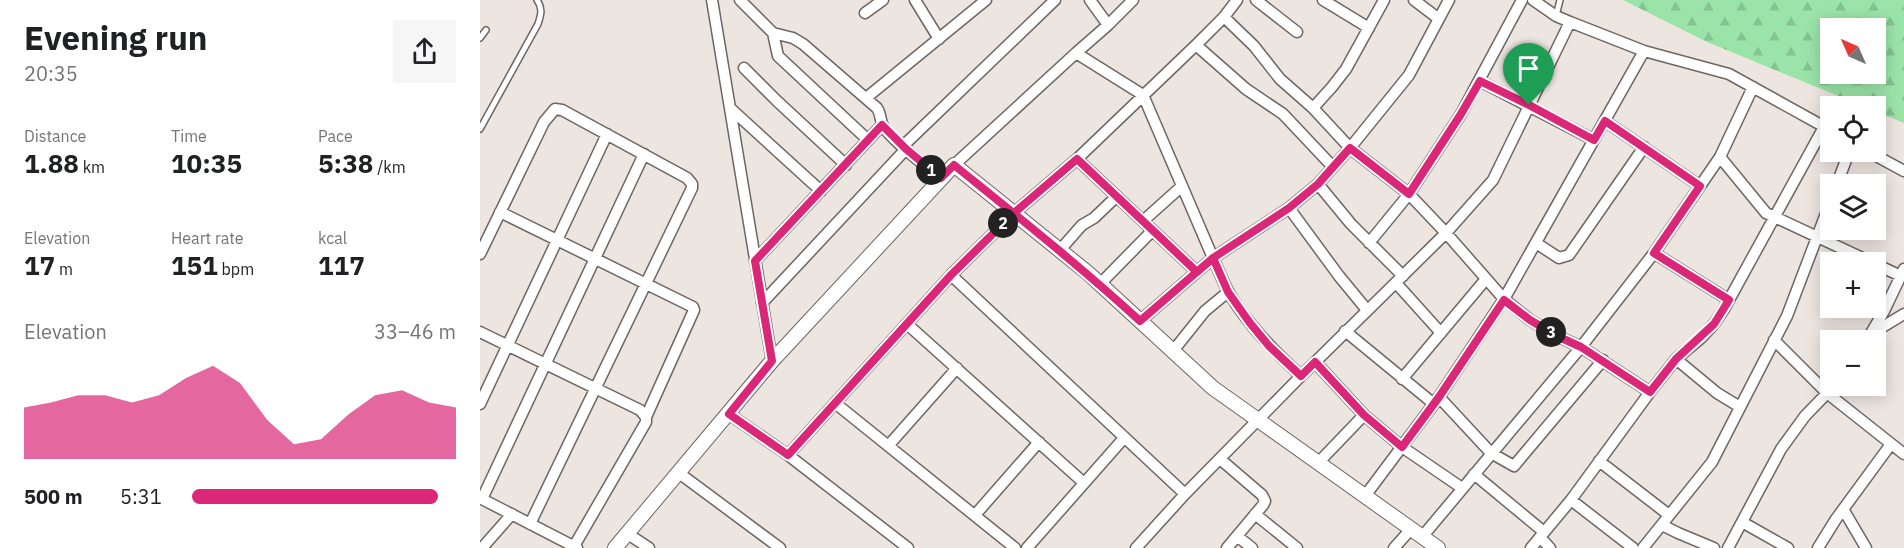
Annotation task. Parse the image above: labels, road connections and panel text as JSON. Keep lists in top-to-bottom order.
{
  "north": "top left",
  "page": {
    "heading": ["Evening run", "20:35"],
    "map_buttons": ["+", "−"],
    "stats": [
      ["Distance", "1.88 km"],
      ["Time", "10:35"],
      ["Pace", "5:38 /km"],
      ["Elevation", "17 m"],
      ["Heart rate", "151 bpm"],
      ["kcal", "117"]
    ],
    "pins": ["1", "2", "3"],
    "chart": ["Elevation", "33–46 m"],
    "list": [
      {
        "name": "500 m",
        "note": "5:31"
      }
    ]
  }
}
